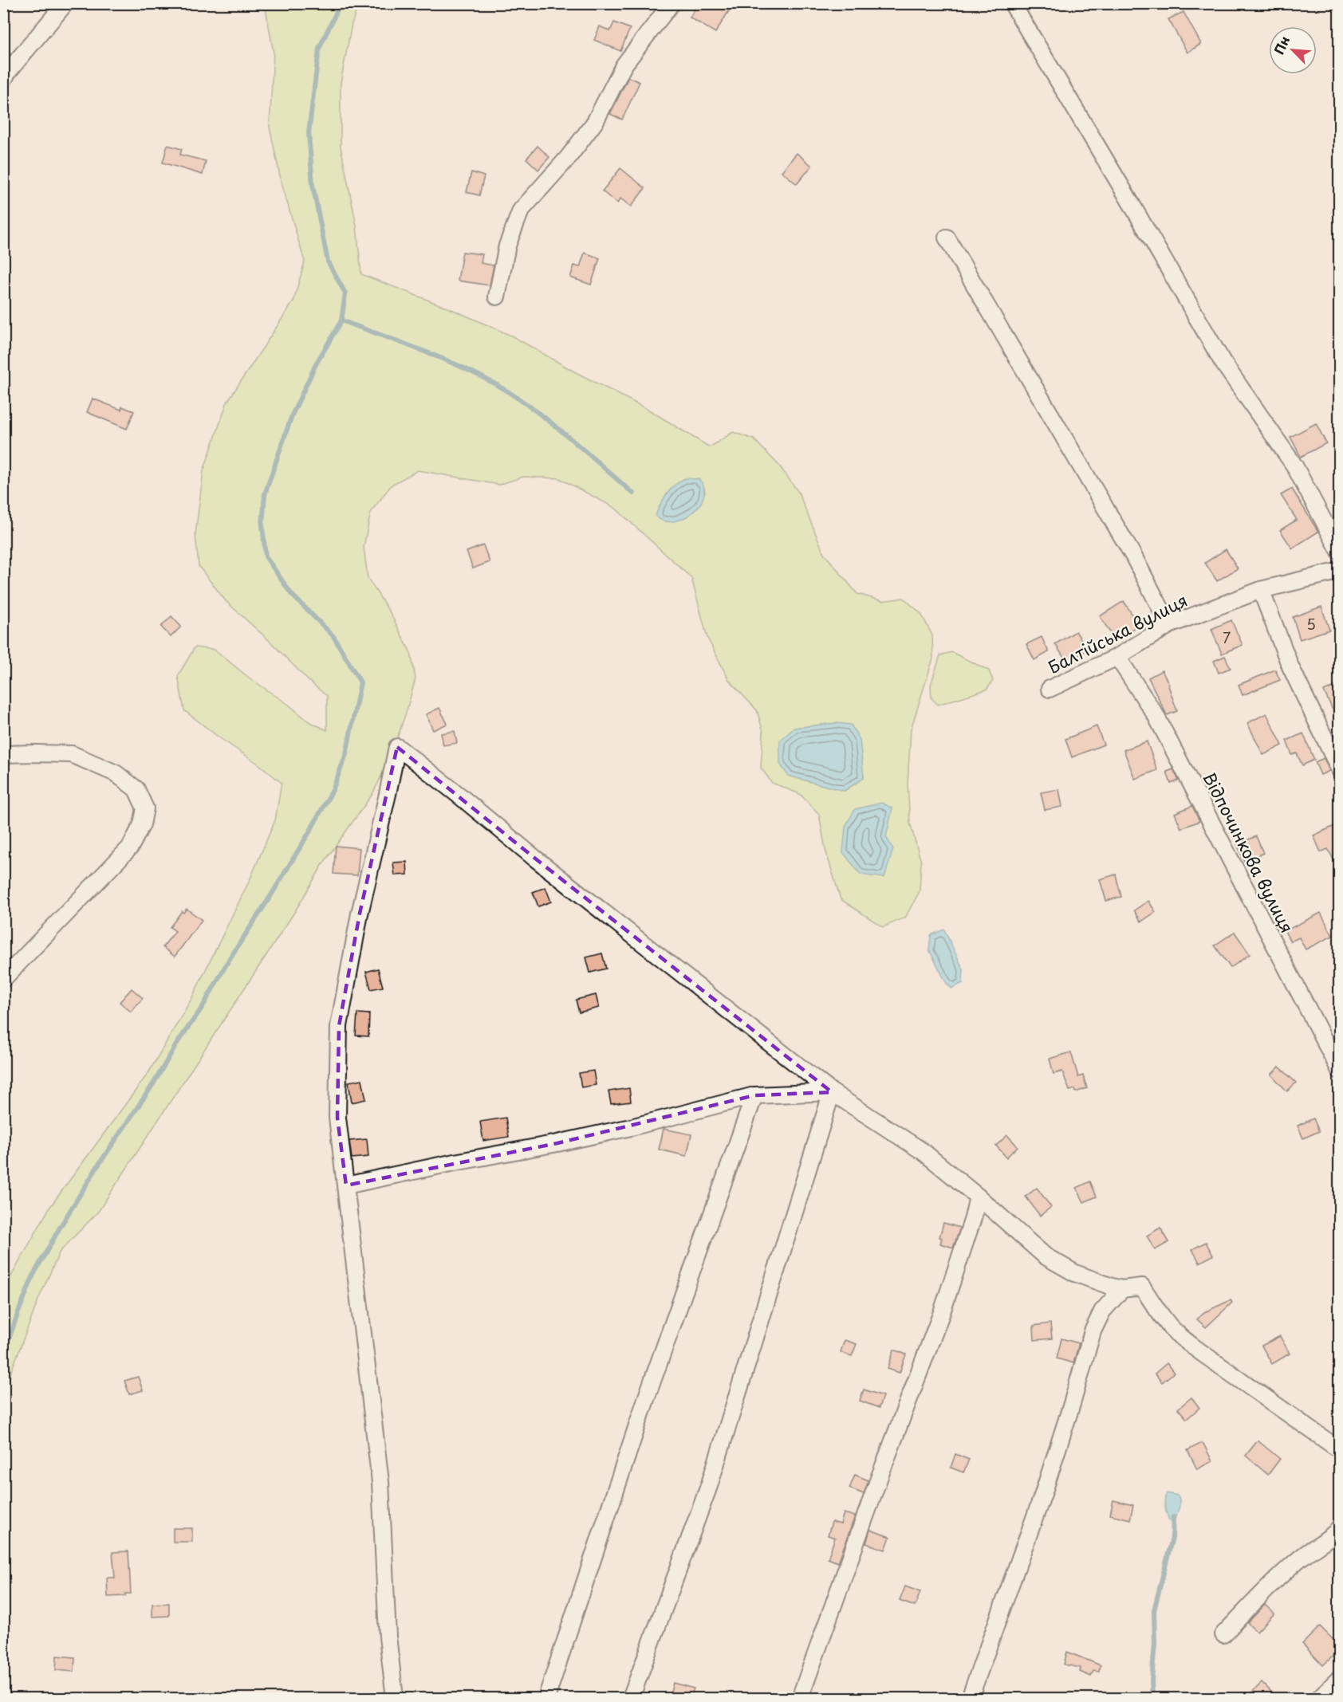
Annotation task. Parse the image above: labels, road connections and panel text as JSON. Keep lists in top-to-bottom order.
{
  "streets": {
    "street": ["Балтійська вулиця", "Відпочинкова вулиця"]
  },
  "crossings": [
    ["Балтійська вулиця", "Відпочинкова вулиця"]
  ],
  "house_numbers": ["5", "7"],
  "north": "top left"
}
